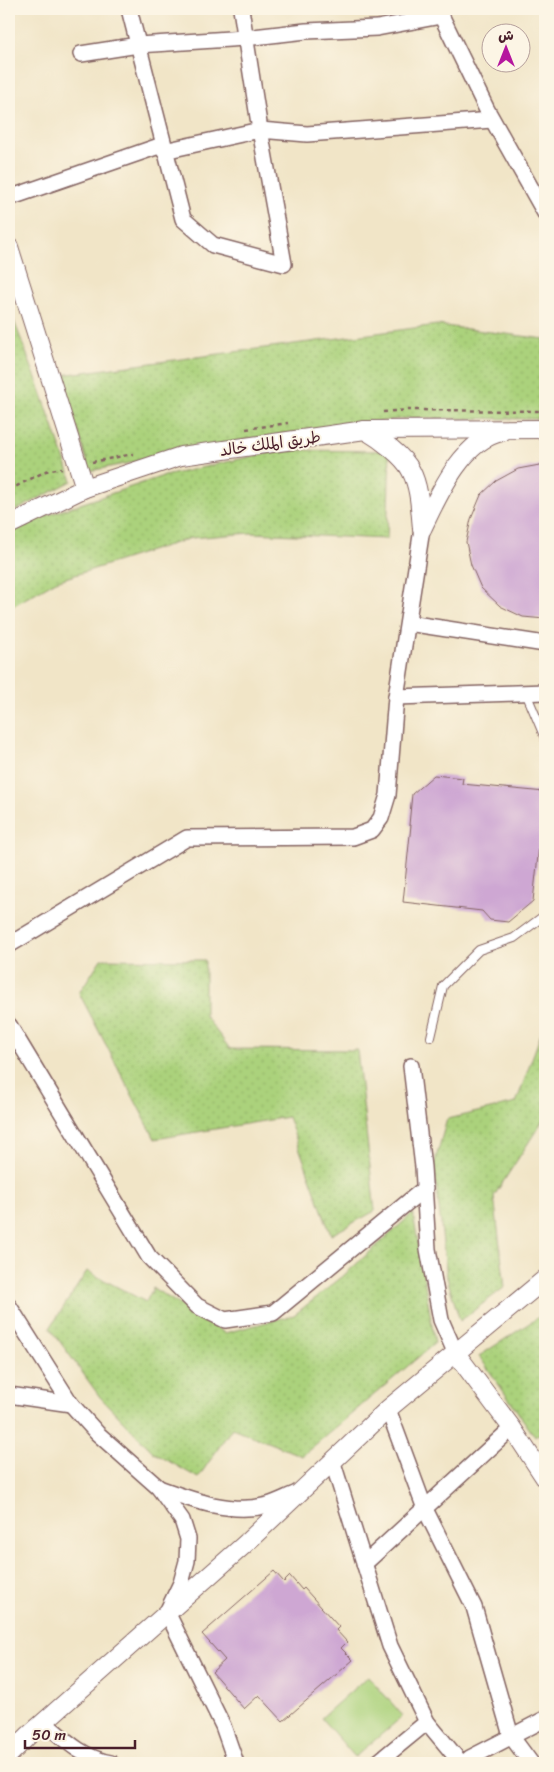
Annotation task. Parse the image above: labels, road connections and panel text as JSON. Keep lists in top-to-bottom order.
{
  "streets": {
    "street": ["طريق الملك خالد"]
  },
  "scale_bar": "50 m",
  "north": "top"
}
